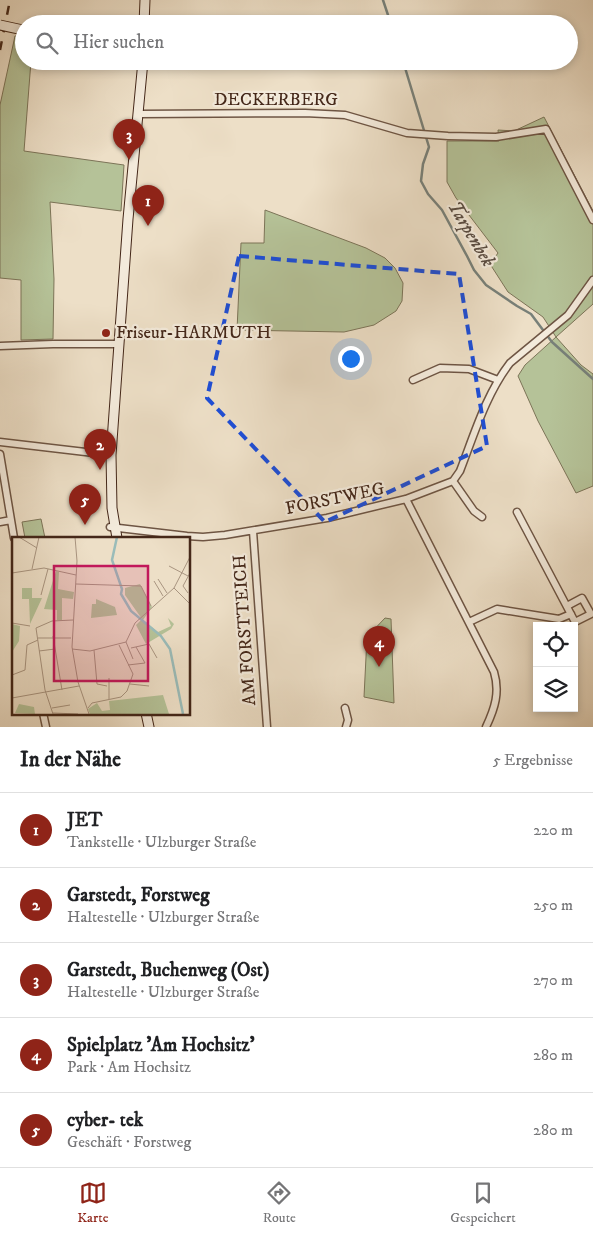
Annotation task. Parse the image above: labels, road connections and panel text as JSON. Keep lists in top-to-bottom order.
{
  "streets": {
    "street": ["DECKERBERG", "FORSTWEG", "AM FORSTTEICH"]
  },
  "crossings": [
    ["FORSTWEG", "AM FORSTTEICH"]
  ],
  "water": ["Tarpenbek"],
  "places": ["Friseur-HARMUTH"],
  "page": {
    "search": "Hier suchen",
    "pins": [
      "3",
      "1",
      "2",
      "5",
      "4"
    ],
    "heading": ["In der Nähe", "5 Ergebnisse"],
    "list": [
      {
        "mark": "1",
        "name": "JET",
        "note": "Tankstelle · Ulzburger Straße",
        "value": "220 m"
      },
      {
        "mark": "2",
        "name": "Garstedt, Forstweg",
        "note": "Haltestelle · Ulzburger Straße",
        "value": "250 m"
      },
      {
        "mark": "3",
        "name": "Garstedt, Buchenweg (Ost)",
        "note": "Haltestelle · Ulzburger Straße",
        "value": "270 m"
      },
      {
        "mark": "4",
        "name": "Spielplatz 'Am Hochsitz'",
        "note": "Park · Am Hochsitz",
        "value": "280 m"
      },
      {
        "mark": "5",
        "name": "cyber- tek",
        "note": "Geschäft · Forstweg",
        "value": "280 m"
      }
    ],
    "nav": ["Karte", "Route", "Gespeichert"]
  }
}
